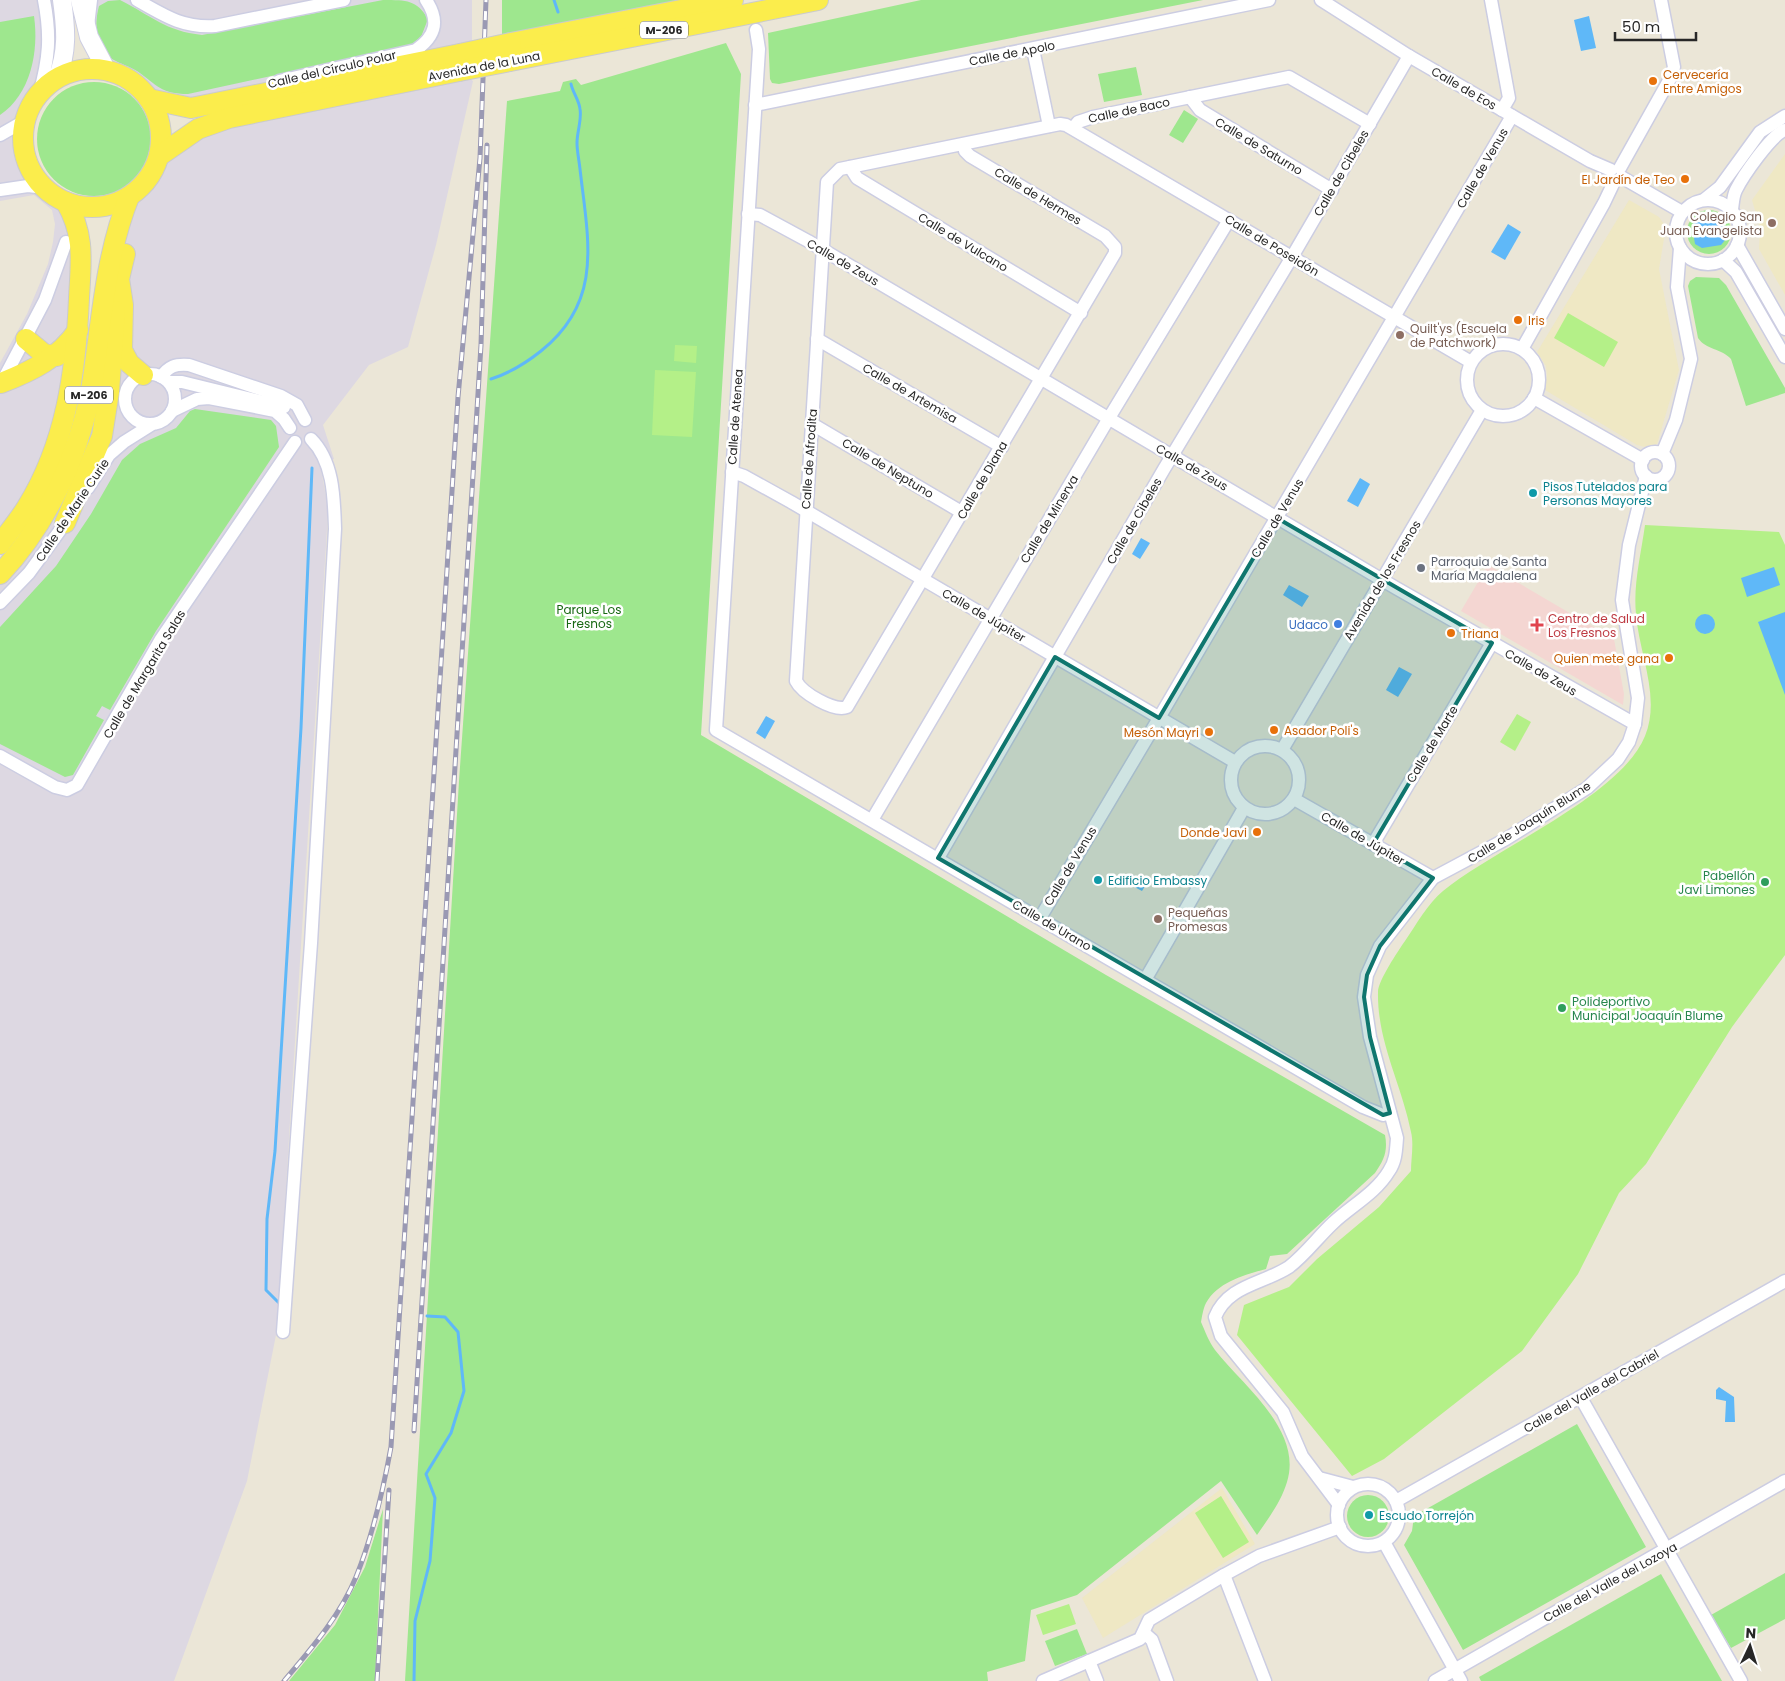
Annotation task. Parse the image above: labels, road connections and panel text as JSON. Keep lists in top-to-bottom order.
{
  "streets": {
    "main road": ["M-206", "Avenida de la Luna"],
    "street": [
      "Calle de Apolo",
      "Calle del Círculo Polar",
      "Calle de Eos",
      "Calle de Baco",
      "Calle de Saturno",
      "Calle de Venus",
      "Calle de Cibeles",
      "Calle de Hermes",
      "Calle de Vulcano",
      "Calle de Poseidón",
      "Calle de Zeus",
      "Calle de Artemisa",
      "Calle de Atenea",
      "Calle de Afrodita",
      "Calle de Neptuno",
      "Calle de Diana",
      "Calle de Marie Curie",
      "Calle de Minerva",
      "Avenida de los Fresnos",
      "Calle de Júpiter",
      "Calle de Margarita Salas",
      "Calle de Marte",
      "Calle de Joaquín Blume",
      "Calle de Urano",
      "Calle del Valle del Cabriel",
      "Calle del Valle del Lozoya"
    ]
  },
  "crossings": [
    ["M-206", "Avenida de la Luna"],
    ["Calle de Apolo", "Calle de Atenea"],
    ["Avenida de la Luna", "Calle del Círculo Polar"],
    ["Calle de Eos", "Calle de Venus"],
    ["Calle de Eos", "Calle de Cibeles"],
    ["Calle de Baco", "Calle de Saturno"],
    ["Calle de Baco", "Calle de Cibeles"],
    ["Calle de Baco", "Calle de Hermes"],
    ["Calle de Baco", "Calle de Vulcano"],
    ["Calle de Baco", "Calle de Poseidón"],
    ["Calle de Baco", "Calle de Afrodita"],
    ["Calle de Saturno", "Calle de Cibeles"],
    ["Calle de Venus", "Calle de Poseidón"],
    ["Calle de Venus", "Calle de Zeus"],
    ["Calle de Venus", "Calle de Júpiter"],
    ["Calle de Venus", "Calle de Urano"],
    ["Calle de Cibeles", "Calle de Poseidón"],
    ["Calle de Cibeles", "Calle de Zeus"],
    ["Calle de Cibeles", "Calle de Júpiter"],
    ["Calle de Cibeles", "Calle de Urano"],
    ["Calle de Hermes", "Calle de Diana"],
    ["Calle de Vulcano", "Calle de Diana"],
    ["Calle de Poseidón", "Calle de Minerva"],
    ["Calle de Poseidón", "Avenida de los Fresnos"],
    ["Calle de Zeus", "Calle de Atenea"],
    ["Calle de Zeus", "Calle de Afrodita"],
    ["Calle de Zeus", "Calle de Diana"],
    ["Calle de Zeus", "Calle de Minerva"],
    ["Calle de Zeus", "Avenida de los Fresnos"],
    ["Calle de Zeus", "Calle de Marte"],
    ["Calle de Zeus", "Calle de Joaquín Blume"],
    ["Calle de Artemisa", "Calle de Afrodita"],
    ["Calle de Artemisa", "Calle de Diana"],
    ["Calle de Atenea", "Calle de Júpiter"],
    ["Calle de Atenea", "Calle de Urano"],
    ["Calle de Afrodita", "Calle de Neptuno"],
    ["Calle de Afrodita", "Calle de Diana"],
    ["Calle de Afrodita", "Calle de Júpiter"],
    ["Calle de Neptuno", "Calle de Diana"],
    ["Calle de Diana", "Calle de Júpiter"],
    ["Calle de Minerva", "Calle de Júpiter"],
    ["Calle de Minerva", "Calle de Urano"],
    ["Avenida de los Fresnos", "Calle de Júpiter"],
    ["Calle de Júpiter", "Calle de Marte"],
    ["Calle de Júpiter", "Calle de Joaquín Blume"],
    ["Calle de Joaquín Blume", "Calle de Urano"],
    ["Calle de Joaquín Blume", "Calle del Valle del Cabriel"]
  ],
  "parks": ["Parque Los Fresnos"],
  "places": {
    "other": [
      "Cervecería Entre Amigos",
      "El Jardín de Teo",
      "Colegio San Juan Evangelista",
      "Iris",
      "Quilt'ys (Escuela de Patchwork)",
      "Pisos Tutelados para Personas Mayores",
      "Parroquia de Santa María Magdalena",
      "Udaco",
      "Triana",
      "Quien mete gana",
      "Asador Poli's",
      "Mesón Mayri",
      "Donde Javi",
      "Edificio Embassy",
      "Pabellón Javi Limones",
      "Pequeñas Promesas",
      "Polideportivo Municipal Joaquín Blume",
      "Escudo Torrejón"
    ],
    "health": ["Centro de Salud Los Fresnos"]
  },
  "scale_bar": "50 m",
  "north": "top"
}
